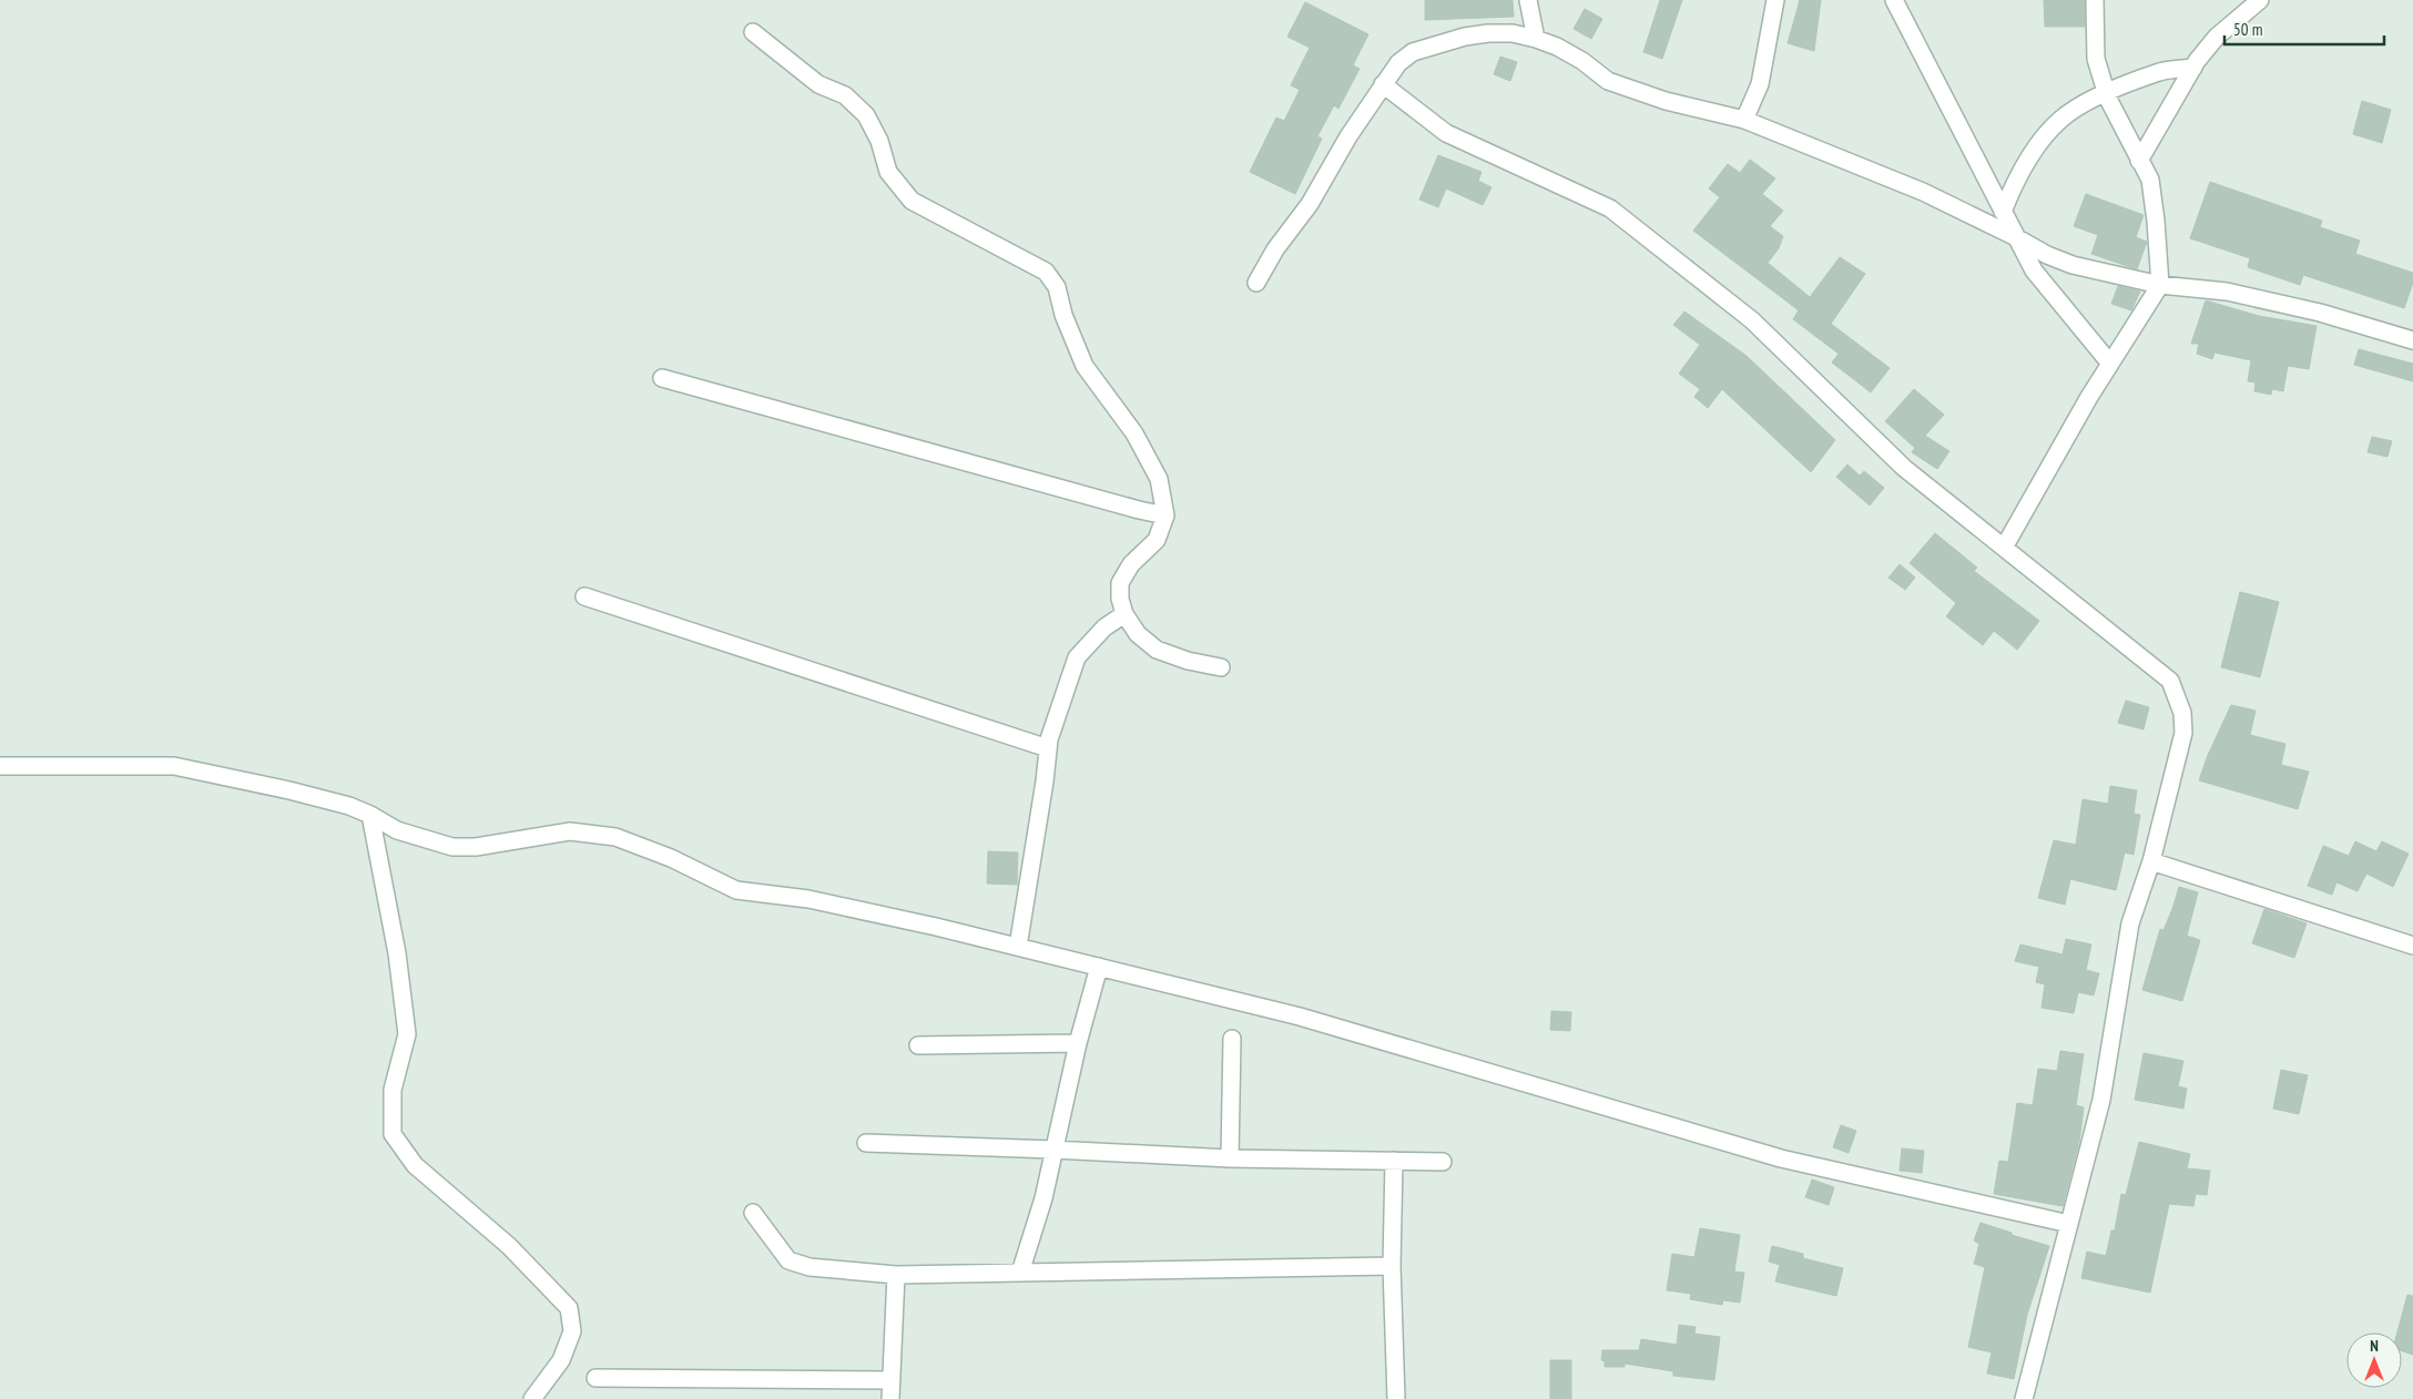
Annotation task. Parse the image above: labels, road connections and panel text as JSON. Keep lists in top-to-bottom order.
{
  "scale_bar": "50 m",
  "north": "top"
}
